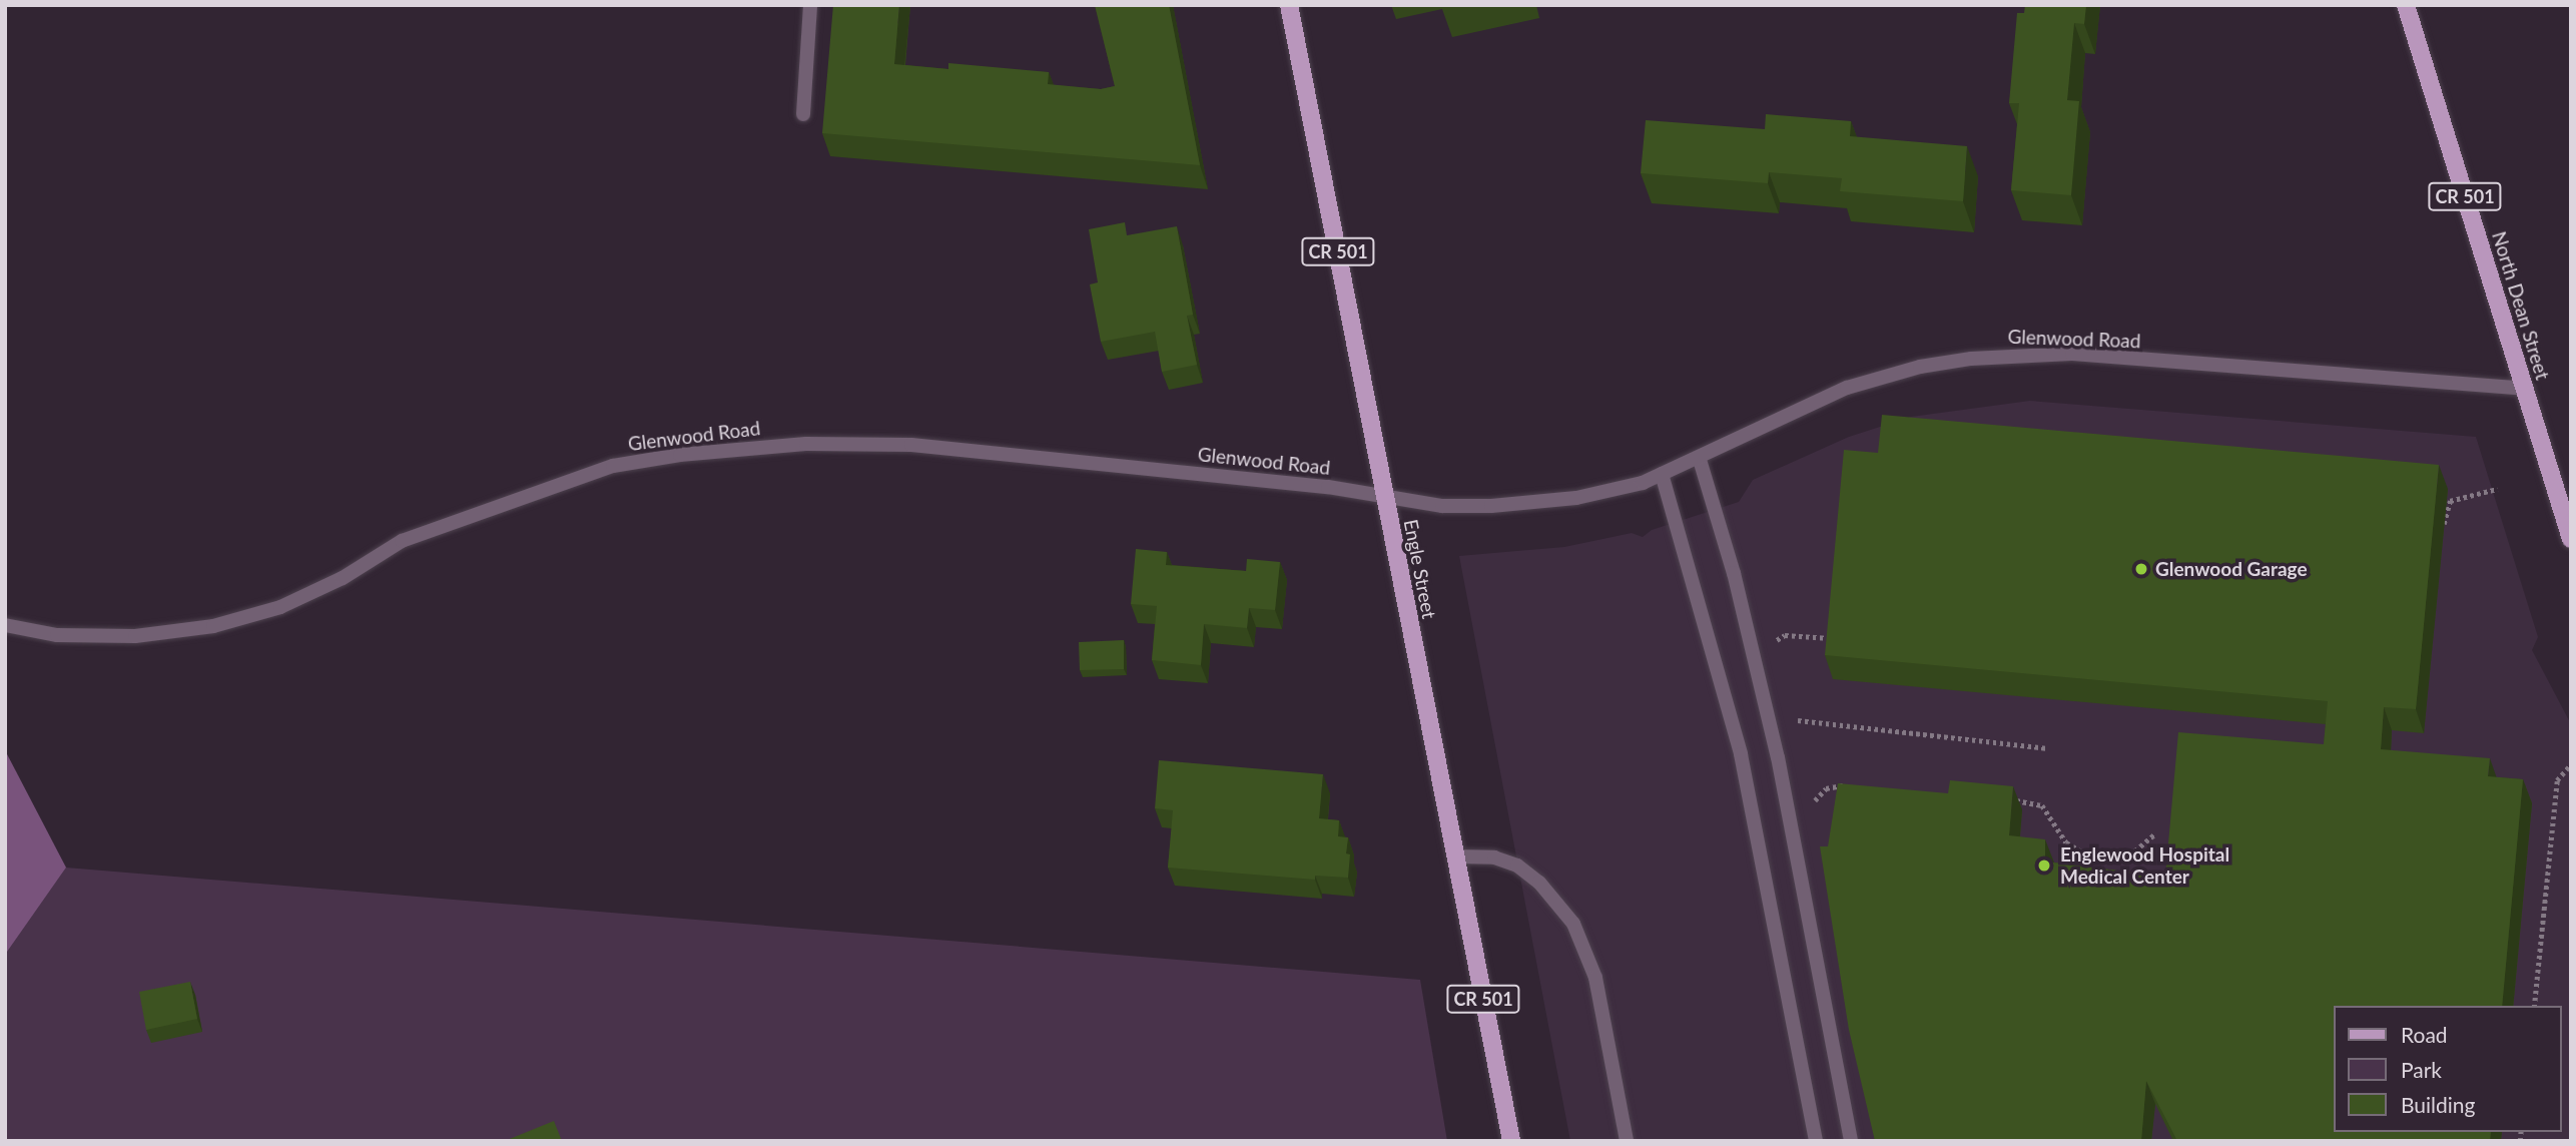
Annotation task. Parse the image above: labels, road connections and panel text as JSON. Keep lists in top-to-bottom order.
{
  "streets": {
    "main road": ["CR 501", "North Dean Street", "Engle Street"],
    "street": ["Glenwood Road"]
  },
  "crossings": [
    ["North Dean Street", "Glenwood Road"],
    ["Glenwood Road", "Engle Street"]
  ],
  "places": ["Glenwood Garage", "Englewood Hospital Medical Center"],
  "legend": ["Road", "Park", "Building"]
}
